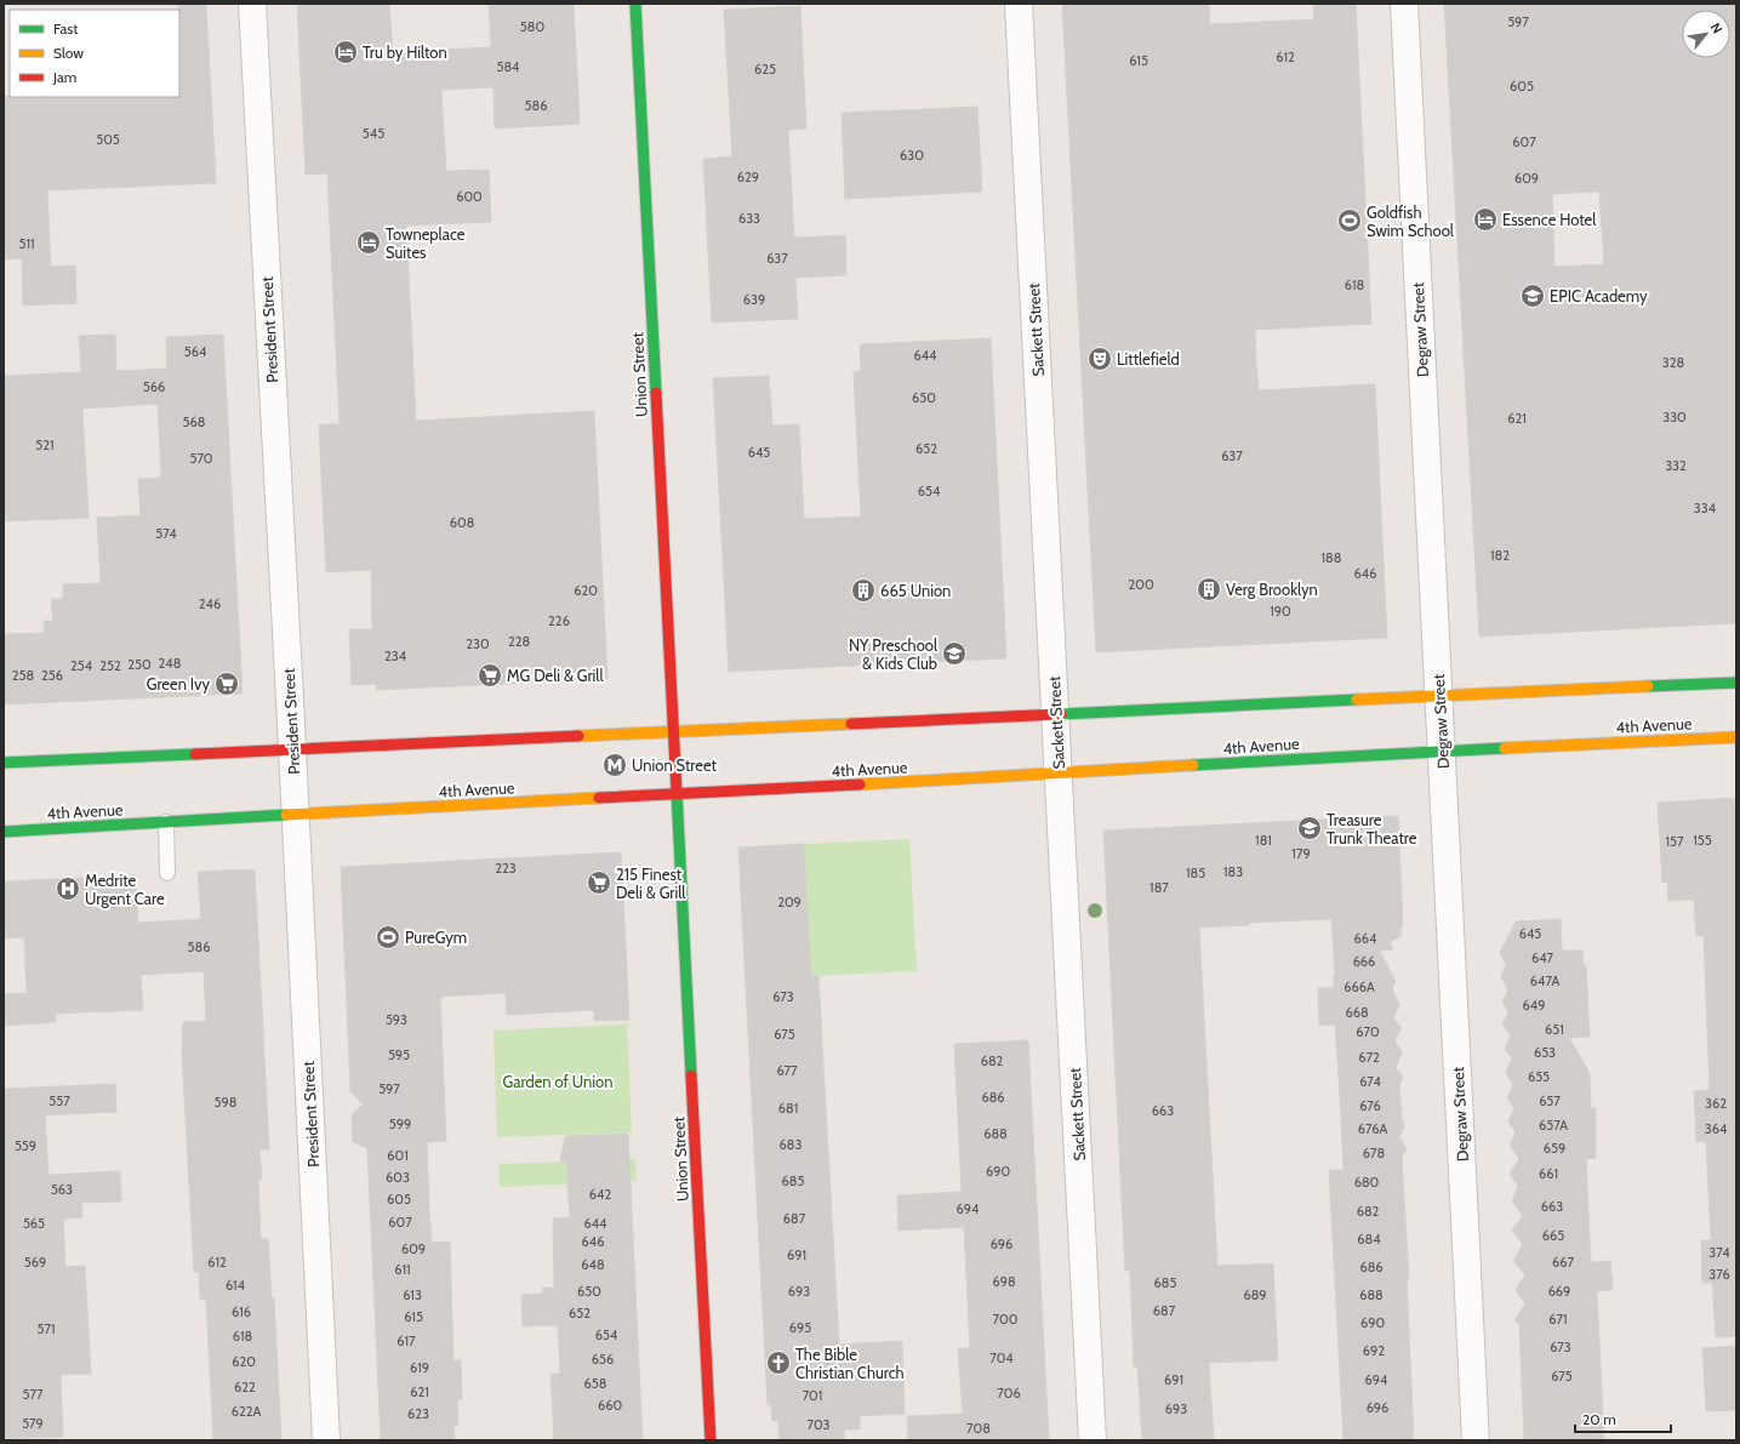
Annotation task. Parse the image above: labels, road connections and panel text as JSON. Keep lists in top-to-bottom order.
{
  "streets": {
    "main road": ["Union Street", "4th Avenue"],
    "street": ["President Street", "Sackett Street", "Degraw Street"]
  },
  "crossings": [
    ["President Street", "4th Avenue"],
    ["Sackett Street", "4th Avenue"],
    ["Degraw Street", "4th Avenue"],
    ["Union Street", "4th Avenue"]
  ],
  "parks": ["Garden of Union"],
  "places": {
    "hotel": ["Tru by Hilton", "Essence Hotel", "Towneplace Suites"],
    "sports": ["Goldfish Swim School", "PureGym"],
    "school or university": ["EPIC Academy", "NY Preschool & Kids Club", "Treasure Trunk Theatre"],
    "theatre": ["Littlefield"],
    "building": ["Verg Brooklyn", "665 Union"],
    "supermarket": ["MG Deli & Grill", "Green Ivy", "215 Finest Deli & Grill"],
    "metro station": ["Union Street"],
    "hospital": ["Medrite Urgent Care"],
    "church": ["The Bible Christian Church"]
  },
  "house_numbers": [
    "597",
    "580",
    "612",
    "615",
    "584",
    "625",
    "605",
    "586",
    "545",
    "505",
    "607",
    "630",
    "629",
    "609",
    "600",
    "633",
    "511",
    "637",
    "618",
    "639",
    "564",
    "644",
    "328",
    "566",
    "650",
    "330",
    "621",
    "568",
    "521",
    "652",
    "645",
    "637",
    "570",
    "332",
    "654",
    "334",
    "608",
    "574",
    "182",
    "188",
    "646",
    "200",
    "620",
    "246",
    "190",
    "226",
    "228",
    "230",
    "234",
    "248",
    "250",
    "254",
    "252",
    "258",
    "256",
    "181",
    "155",
    "157",
    "179",
    "223",
    "183",
    "185",
    "187",
    "209",
    "645",
    "664",
    "586",
    "647",
    "666",
    "647A",
    "666A",
    "673",
    "649",
    "668",
    "593",
    "651",
    "670",
    "675",
    "653",
    "595",
    "672",
    "682",
    "677",
    "655",
    "674",
    "597",
    "686",
    "557",
    "657",
    "598",
    "362",
    "676",
    "681",
    "663",
    "599",
    "657A",
    "676A",
    "364",
    "688",
    "683",
    "559",
    "659",
    "678",
    "601",
    "690",
    "661",
    "603",
    "685",
    "680",
    "563",
    "642",
    "605",
    "663",
    "694",
    "682",
    "687",
    "607",
    "565",
    "644",
    "665",
    "684",
    "646",
    "696",
    "609",
    "374",
    "691",
    "569",
    "612",
    "667",
    "648",
    "686",
    "611",
    "376",
    "698",
    "685",
    "614",
    "650",
    "693",
    "669",
    "613",
    "689",
    "688",
    "687",
    "616",
    "652",
    "615",
    "700",
    "671",
    "690",
    "695",
    "571",
    "654",
    "618",
    "617",
    "673",
    "692",
    "704",
    "656",
    "620",
    "619",
    "675",
    "691",
    "694",
    "658",
    "622",
    "621",
    "706",
    "577",
    "701",
    "660",
    "696",
    "693",
    "622A",
    "623",
    "579",
    "703",
    "708"
  ],
  "legend": ["Fast", "Slow", "Jam"],
  "scale_bar": "20 m",
  "north": "top right"
}
